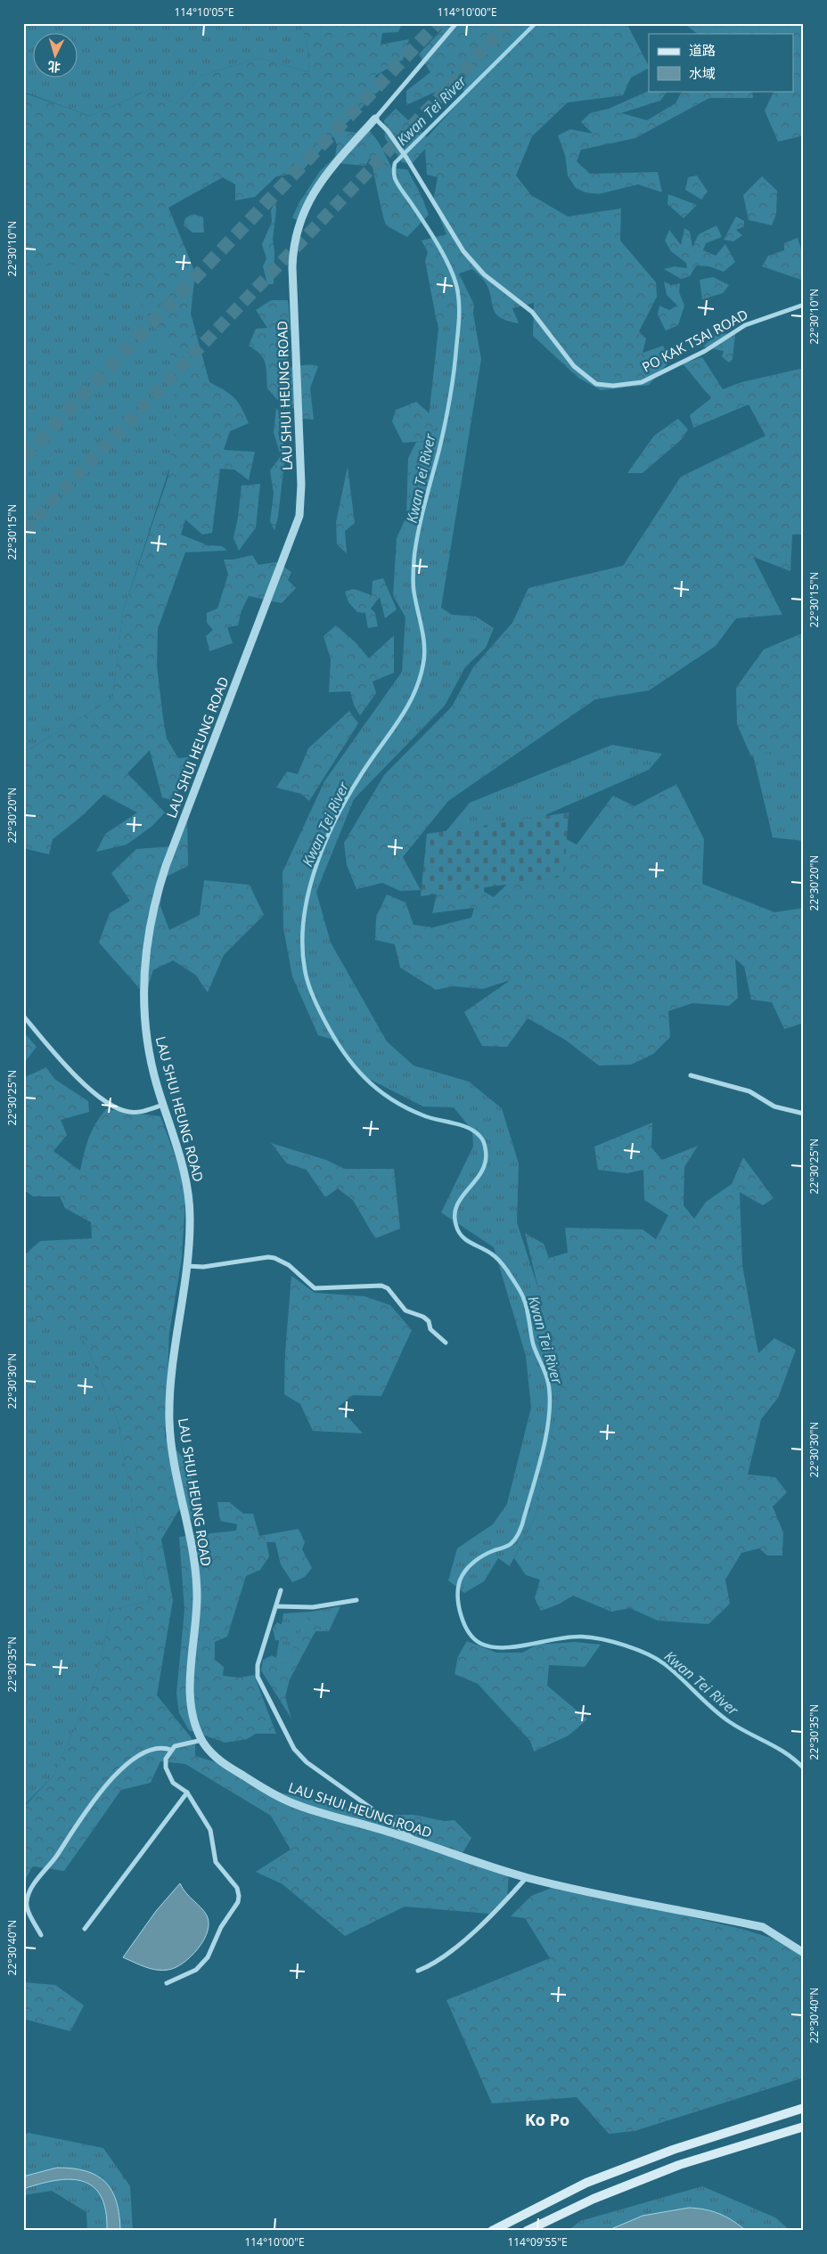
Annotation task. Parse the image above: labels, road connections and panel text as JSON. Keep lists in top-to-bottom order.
{
  "streets": {
    "street": ["PO KAK TSAI ROAD", "LAU SHUI HEUNG ROAD"]
  },
  "crossings": [
    ["PO KAK TSAI ROAD", "LAU SHUI HEUNG ROAD"]
  ],
  "districts": ["Ko Po"],
  "water": ["Kwan Tei River"],
  "legend": ["道路", "水域"],
  "north": "bottom",
  "coordinates": [
    "114°10'05\"E",
    "114°10'00\"E",
    "22°30'10\"N",
    "22°30'15\"N",
    "22°30'20\"N",
    "22°30'25\"N",
    "22°30'30\"N",
    "22°30'35\"N",
    "22°30'40\"N",
    "114°09'55\"E"
  ]
}
